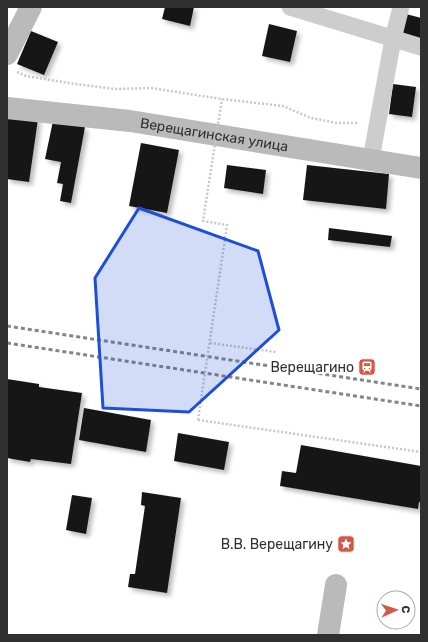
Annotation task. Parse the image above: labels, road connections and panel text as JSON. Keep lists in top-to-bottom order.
{
  "streets": {
    "main road": ["Верещагинская улица"]
  },
  "places": {
    "station": ["Верещагино"],
    "place": ["В.В. Верещагину"]
  },
  "north": "right"
}
